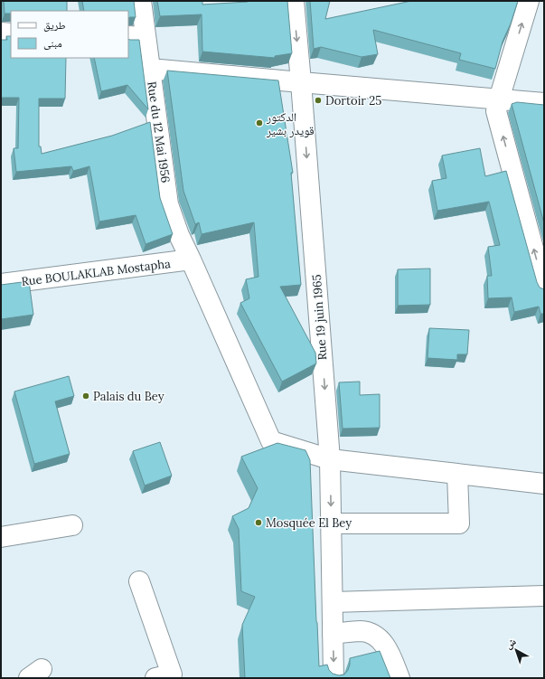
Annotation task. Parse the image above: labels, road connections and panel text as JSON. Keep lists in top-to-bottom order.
{
  "streets": {
    "street": ["Rue du 12 Mai 1956", "Rue BOULAKLAB Mostapha", "Rue 19 juin 1965"]
  },
  "crossings": [
    ["Rue du 12 Mai 1956", "Rue BOULAKLAB Mostapha"],
    ["Rue du 12 Mai 1956", "Rue 19 juin 1965"]
  ],
  "one_way": ["Rue 19 juin 1965"],
  "places": [
    "Dortoir 25",
    "الدكتور قويدر بشير",
    "Palais du Bey",
    "Mosquée El Bey"
  ],
  "legend": ["طريق", "مبنى"],
  "north": "top left"
}
